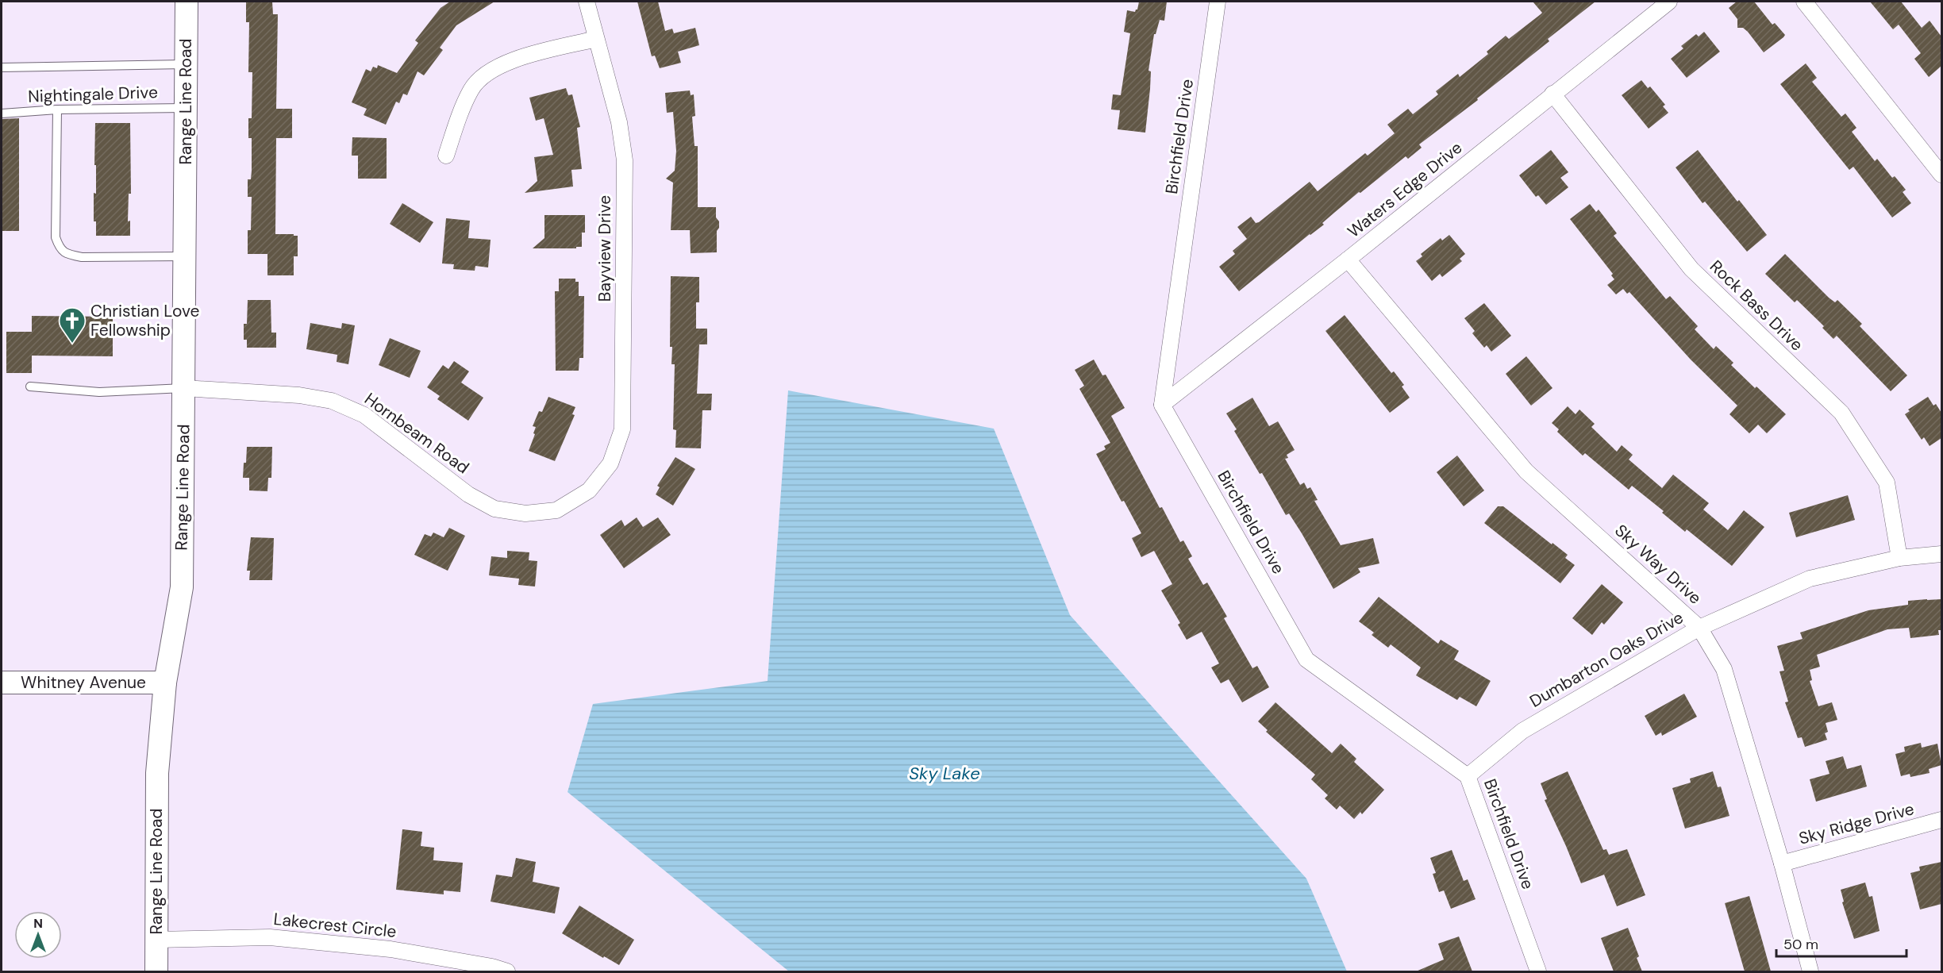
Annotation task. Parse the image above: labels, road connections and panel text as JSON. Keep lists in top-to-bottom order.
{
  "streets": {
    "main road": ["Range Line Road", "Whitney Avenue"],
    "street": [
      "Birchfield Drive",
      "Waters Edge Drive",
      "Bayview Drive",
      "Rock Bass Drive",
      "Hornbeam Road",
      "Sky Way Drive",
      "Dumbarton Oaks Drive",
      "Sky Ridge Drive",
      "Lakecrest Circle"
    ],
    "lane": ["Nightingale Drive"]
  },
  "crossings": [
    ["Nightingale Drive", "Range Line Road"],
    ["Range Line Road", "Hornbeam Road"],
    ["Range Line Road", "Whitney Avenue"],
    ["Range Line Road", "Lakecrest Circle"],
    ["Birchfield Drive", "Waters Edge Drive"],
    ["Birchfield Drive", "Dumbarton Oaks Drive"],
    ["Waters Edge Drive", "Rock Bass Drive"],
    ["Waters Edge Drive", "Sky Way Drive"],
    ["Bayview Drive", "Hornbeam Road"],
    ["Rock Bass Drive", "Dumbarton Oaks Drive"],
    ["Sky Way Drive", "Dumbarton Oaks Drive"],
    ["Sky Way Drive", "Sky Ridge Drive"]
  ],
  "water": ["Sky Lake"],
  "places": {
    "church": ["Christian Love Fellowship"]
  },
  "scale_bar": "50 m",
  "north": "top"
}
